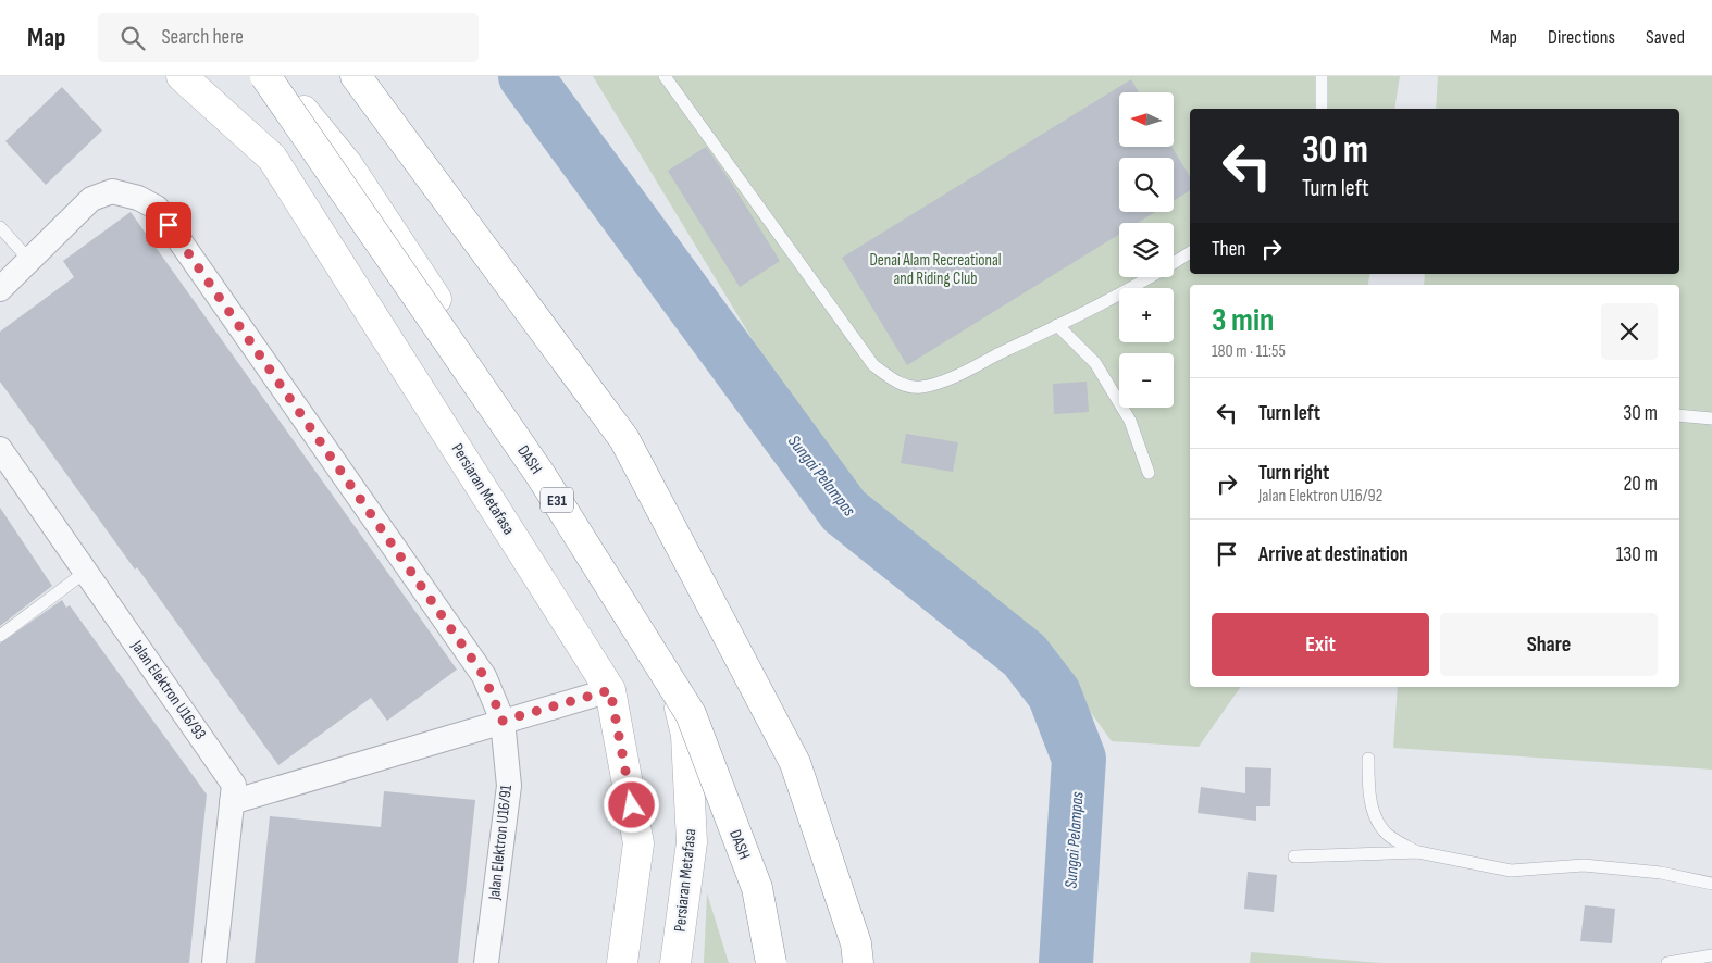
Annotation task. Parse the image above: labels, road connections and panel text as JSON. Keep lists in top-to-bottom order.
{
  "streets": {
    "main road": ["DASH", "Persiaran Metafasa", "E31"],
    "street": ["Jalan Elektron U16/93", "Jalan Elektron U16/91"]
  },
  "water": ["Sungai Pelampas"],
  "parks": ["Denai Alam Recreational and Riding Club"],
  "north": "left",
  "page": {
    "header": "Map",
    "search": "Search here",
    "nav": ["Map", "Directions", "Saved"],
    "map_buttons": ["+", "−"],
    "turn": ["30 m", "Turn left"],
    "then": "Then",
    "heading": ["3 min", "180 m · 11:55"],
    "list": [
      {
        "name": "Turn left",
        "value": "30 m"
      },
      {
        "name": "Turn right",
        "note": "Jalan Elektron U16/92",
        "value": "20 m"
      },
      {
        "name": "Arrive at destination",
        "value": "130 m"
      }
    ],
    "buttons": ["Exit", "Share"]
  }
}
